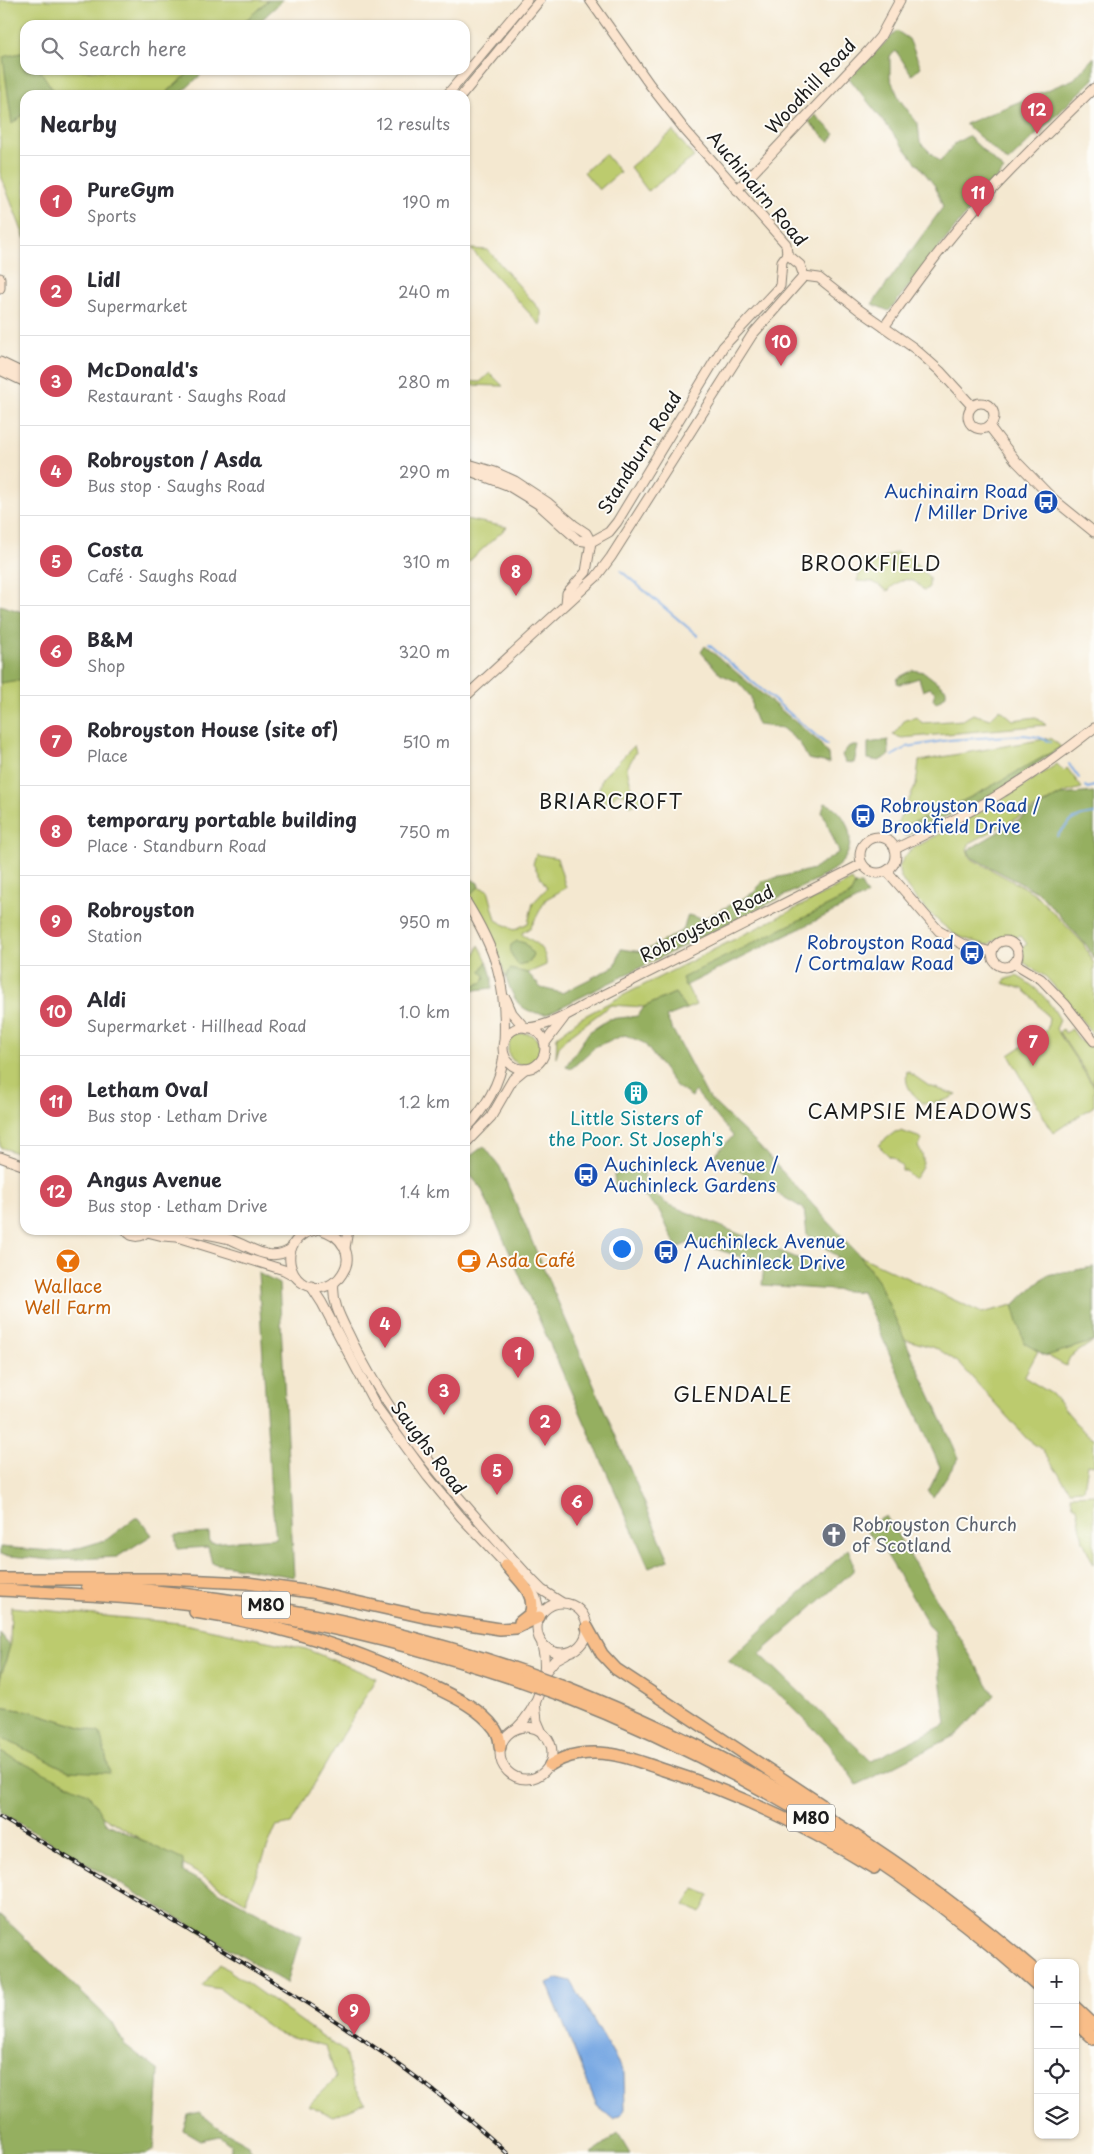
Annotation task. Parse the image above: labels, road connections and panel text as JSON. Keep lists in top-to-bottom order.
{
  "streets": {
    "highway": ["M80"],
    "street": [
      "Woodhill Road",
      "Auchinairn Road",
      "Standburn Road",
      "Robroyston Road",
      "Saughs Road"
    ]
  },
  "crossings": [
    ["Woodhill Road", "Auchinairn Road"],
    ["Auchinairn Road", "Standburn Road"]
  ],
  "districts": [
    "BROOKFIELD",
    "BRIARCROFT",
    "CAMPSIE MEADOWS",
    "GLENDALE"
  ],
  "places": {
    "bus stop": [
      "Auchinairn Road / Miller Drive",
      "Robroyston Road / Brookfield Drive",
      "Robroyston Road / Cortmalaw Road",
      "Auchinleck Avenue / Auchinleck Gardens",
      "Auchinleck Avenue / Auchinleck Drive"
    ],
    "building": ["Little Sisters of the Poor. St Joseph's"],
    "bar": ["Wallace Well Farm"],
    "cafe": ["Asda Café"],
    "church": ["Robroyston Church of Scotland"]
  },
  "page": {
    "search": "Search here",
    "heading": ["Nearby", "12 results"],
    "pins": [
      "12",
      "11",
      "10",
      "8",
      "7",
      "4",
      "1",
      "3",
      "2",
      "5",
      "6",
      "9"
    ],
    "list": [
      {
        "mark": "1",
        "name": "PureGym",
        "note": "Sports",
        "value": "190 m"
      },
      {
        "mark": "2",
        "name": "Lidl",
        "note": "Supermarket",
        "value": "240 m"
      },
      {
        "mark": "3",
        "name": "McDonald's",
        "note": "Restaurant · Saughs Road",
        "value": "280 m"
      },
      {
        "mark": "4",
        "name": "Robroyston / Asda",
        "note": "Bus stop · Saughs Road",
        "value": "290 m"
      },
      {
        "mark": "5",
        "name": "Costa",
        "note": "Café · Saughs Road",
        "value": "310 m"
      },
      {
        "mark": "6",
        "name": "B&M",
        "note": "Shop",
        "value": "320 m"
      },
      {
        "mark": "7",
        "name": "Robroyston House (site of)",
        "note": "Place",
        "value": "510 m"
      },
      {
        "mark": "8",
        "name": "temporary portable building",
        "note": "Place · Standburn Road",
        "value": "750 m"
      },
      {
        "mark": "9",
        "name": "Robroyston",
        "note": "Station",
        "value": "950 m"
      },
      {
        "mark": "10",
        "name": "Aldi",
        "note": "Supermarket · Hillhead Road",
        "value": "1.0 km"
      },
      {
        "mark": "11",
        "name": "Letham Oval",
        "note": "Bus stop · Letham Drive",
        "value": "1.2 km"
      },
      {
        "mark": "12",
        "name": "Angus Avenue",
        "note": "Bus stop · Letham Drive",
        "value": "1.4 km"
      }
    ],
    "map_buttons": ["+", "−"]
  }
}
